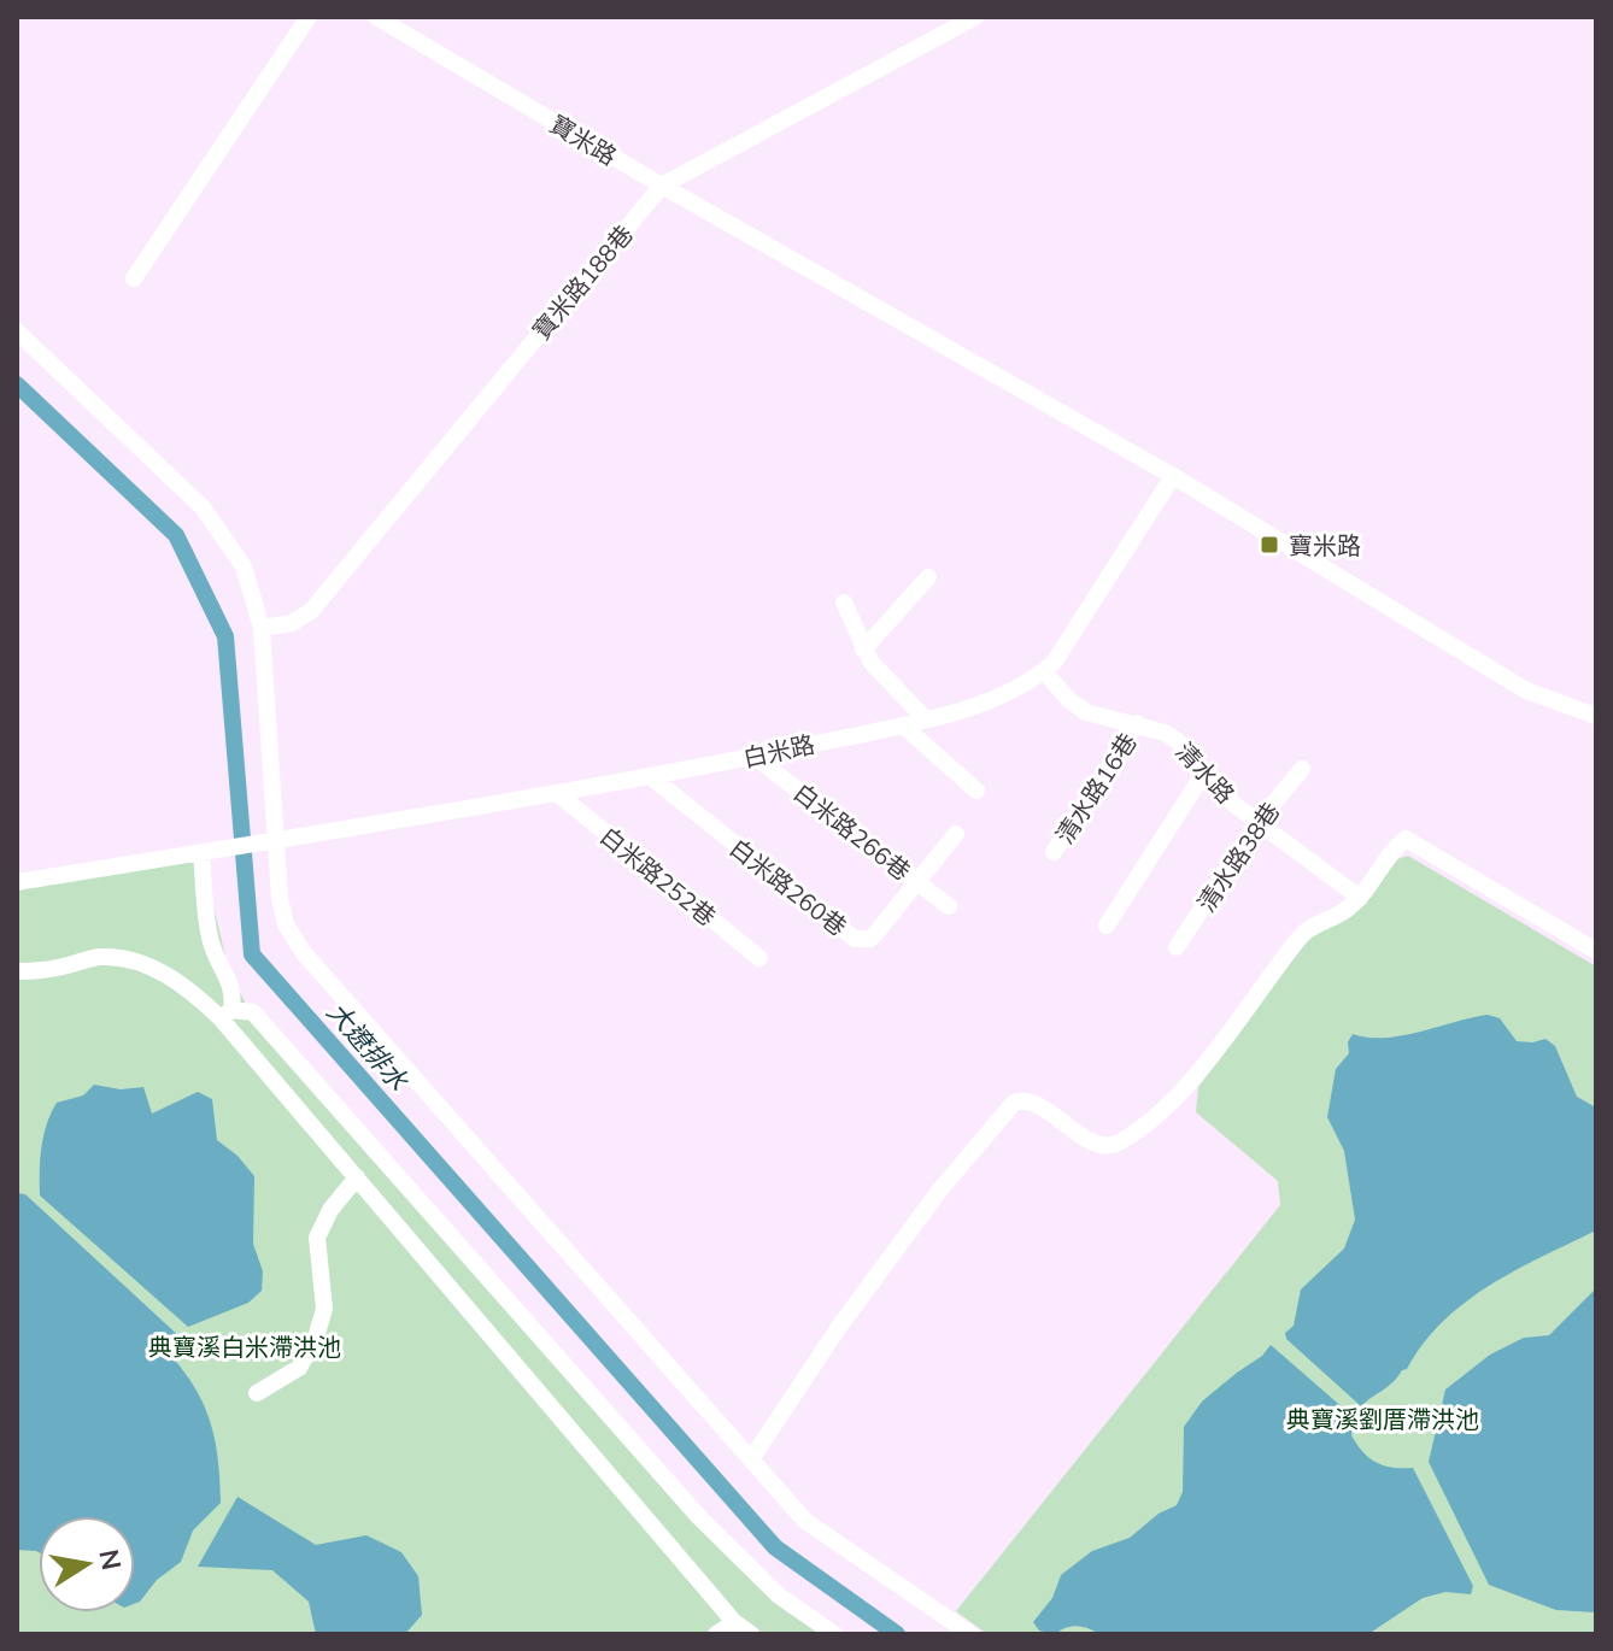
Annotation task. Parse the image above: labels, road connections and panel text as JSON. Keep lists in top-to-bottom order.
{
  "streets": {
    "street": [
      "寶米路",
      "寶米路188巷",
      "白米路",
      "清水路",
      "清水路16巷",
      "白米路266巷",
      "清水路38巷",
      "白米路252巷",
      "白米路260巷"
    ]
  },
  "crossings": [
    ["寶米路", "寶米路188巷"],
    ["寶米路", "白米路"],
    ["白米路", "清水路"],
    ["白米路", "白米路266巷"],
    ["白米路", "白米路252巷"],
    ["白米路", "白米路260巷"],
    ["清水路", "清水路16巷"],
    ["清水路", "清水路38巷"],
    ["白米路266巷", "白米路260巷"]
  ],
  "water": ["大遼排水"],
  "parks": ["典寶溪白米滯洪池", "典寶溪劉厝滯洪池"],
  "places": {
    "transit": ["寶米路"]
  },
  "north": "right"
}
